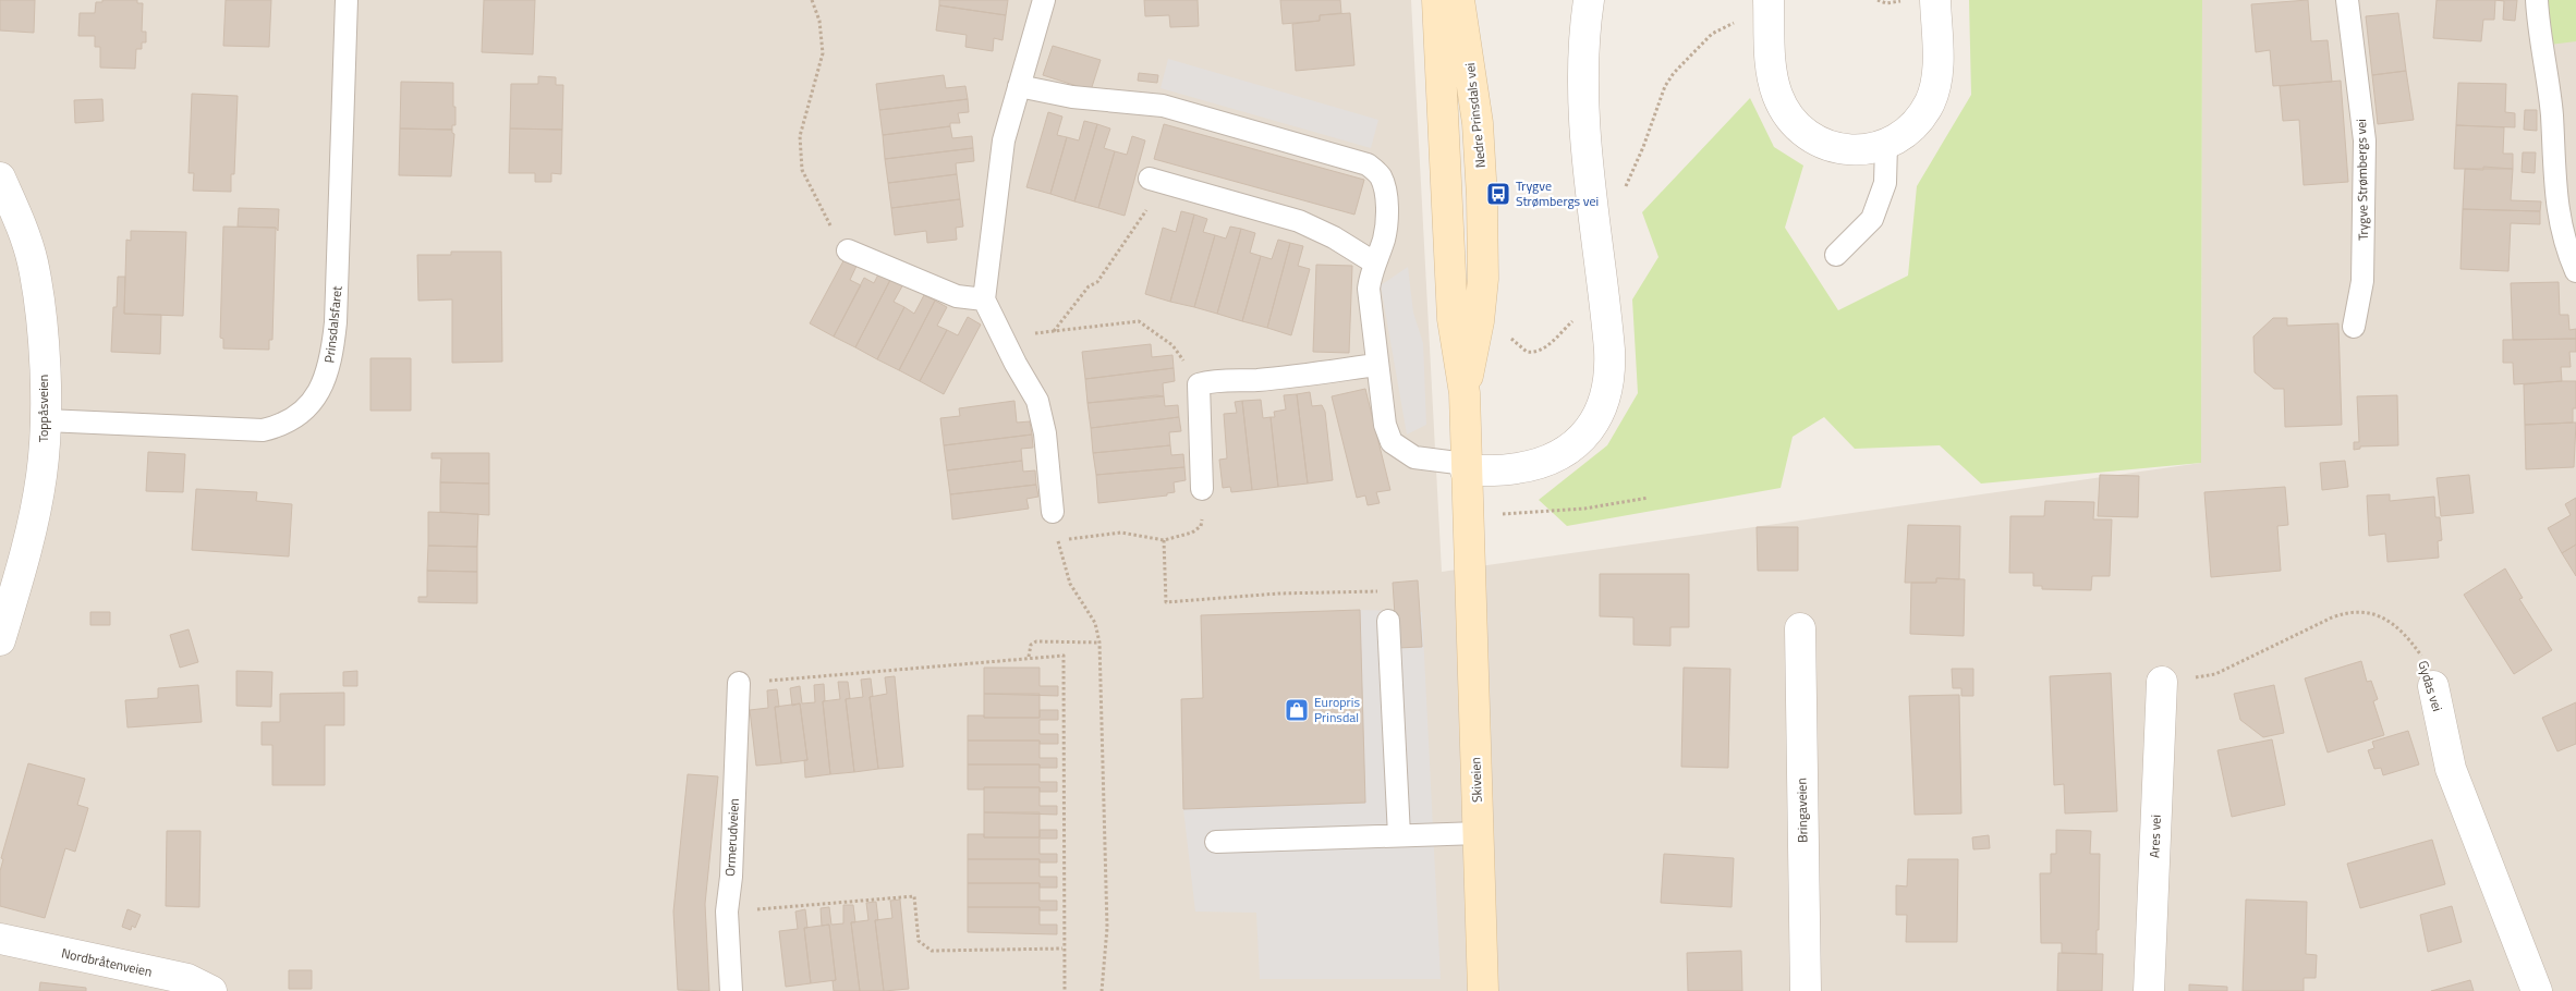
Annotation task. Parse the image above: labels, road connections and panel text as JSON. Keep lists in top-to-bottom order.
{
  "streets": {
    "main road": ["Nedre Prinsdals vei", "Skiveien"],
    "street": [
      "Toppåsveien",
      "Gydas vei",
      "Bringaveien",
      "Ares vei",
      "Nordbråtenveien"
    ],
    "lane": ["Trygve Strømbergs vei", "Prinsdalsfaret", "Ormerudveien"]
  },
  "crossings": [
    ["Nedre Prinsdals vei", "Skiveien"],
    ["Prinsdalsfaret", "Toppåsveien"],
    ["Gydas vei", "Ares vei"]
  ],
  "places": {
    "bus stop": ["Trygve Strømbergs vei"],
    "shop": ["Europris Prinsdal"]
  }
}
